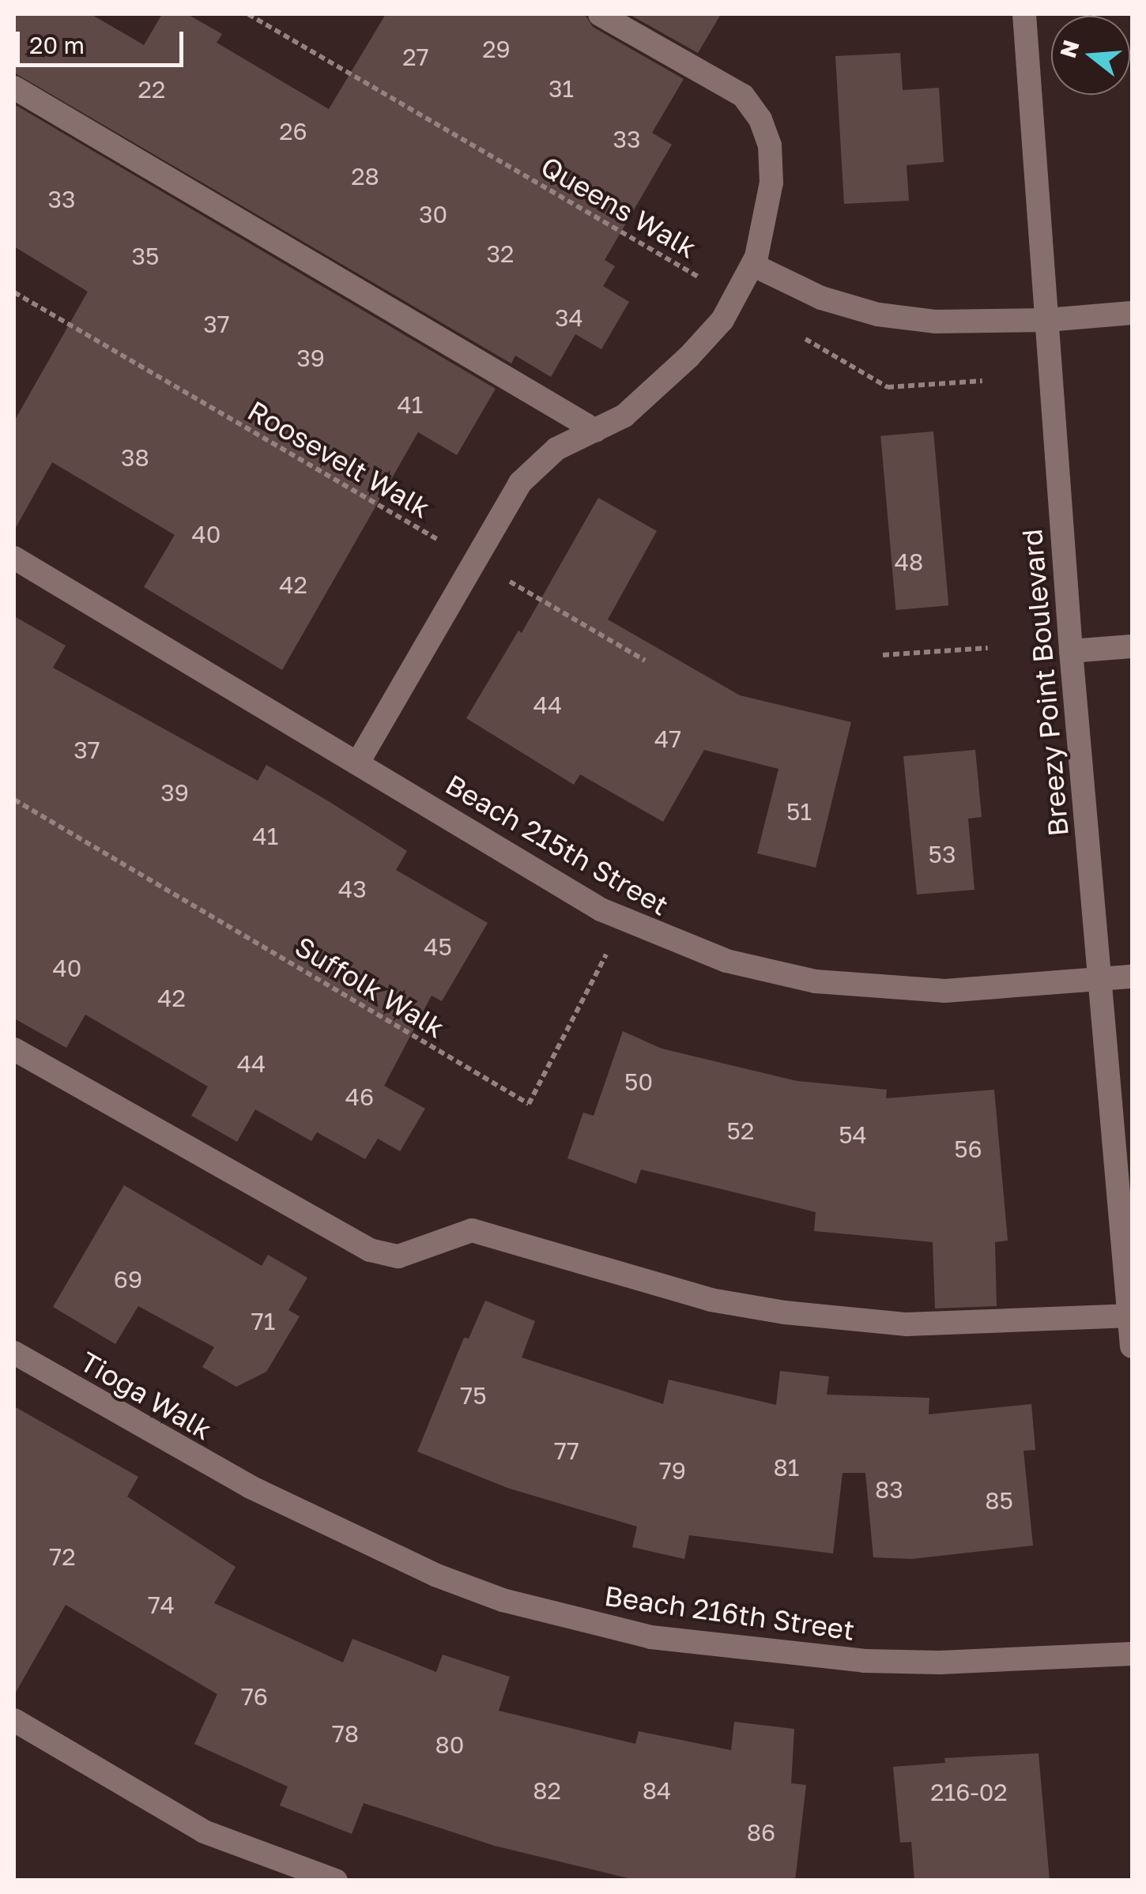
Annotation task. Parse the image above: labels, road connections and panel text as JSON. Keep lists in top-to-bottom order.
{
  "streets": {
    "street": [
      "Breezy Point Boulevard",
      "Beach 215th Street",
      "Tioga Walk",
      "Beach 216th Street"
    ],
    "path": ["Queens Walk", "Roosevelt Walk", "Suffolk Walk"]
  },
  "crossings": [
    ["Breezy Point Boulevard", "Beach 215th Street"],
    ["Beach 215th Street", "Suffolk Walk"],
    ["Tioga Walk", "Beach 216th Street"]
  ],
  "house_numbers": [
    "29",
    "27",
    "31",
    "22",
    "26",
    "33",
    "28",
    "33",
    "30",
    "32",
    "35",
    "34",
    "37",
    "39",
    "41",
    "38",
    "40",
    "48",
    "42",
    "44",
    "47",
    "37",
    "39",
    "51",
    "41",
    "53",
    "43",
    "45",
    "40",
    "42",
    "44",
    "50",
    "46",
    "52",
    "54",
    "56",
    "69",
    "71",
    "75",
    "77",
    "81",
    "79",
    "83",
    "85",
    "72",
    "74",
    "76",
    "78",
    "80",
    "82",
    "84",
    "216-02",
    "86"
  ],
  "scale_bar": "20 m",
  "north": "left"
}
